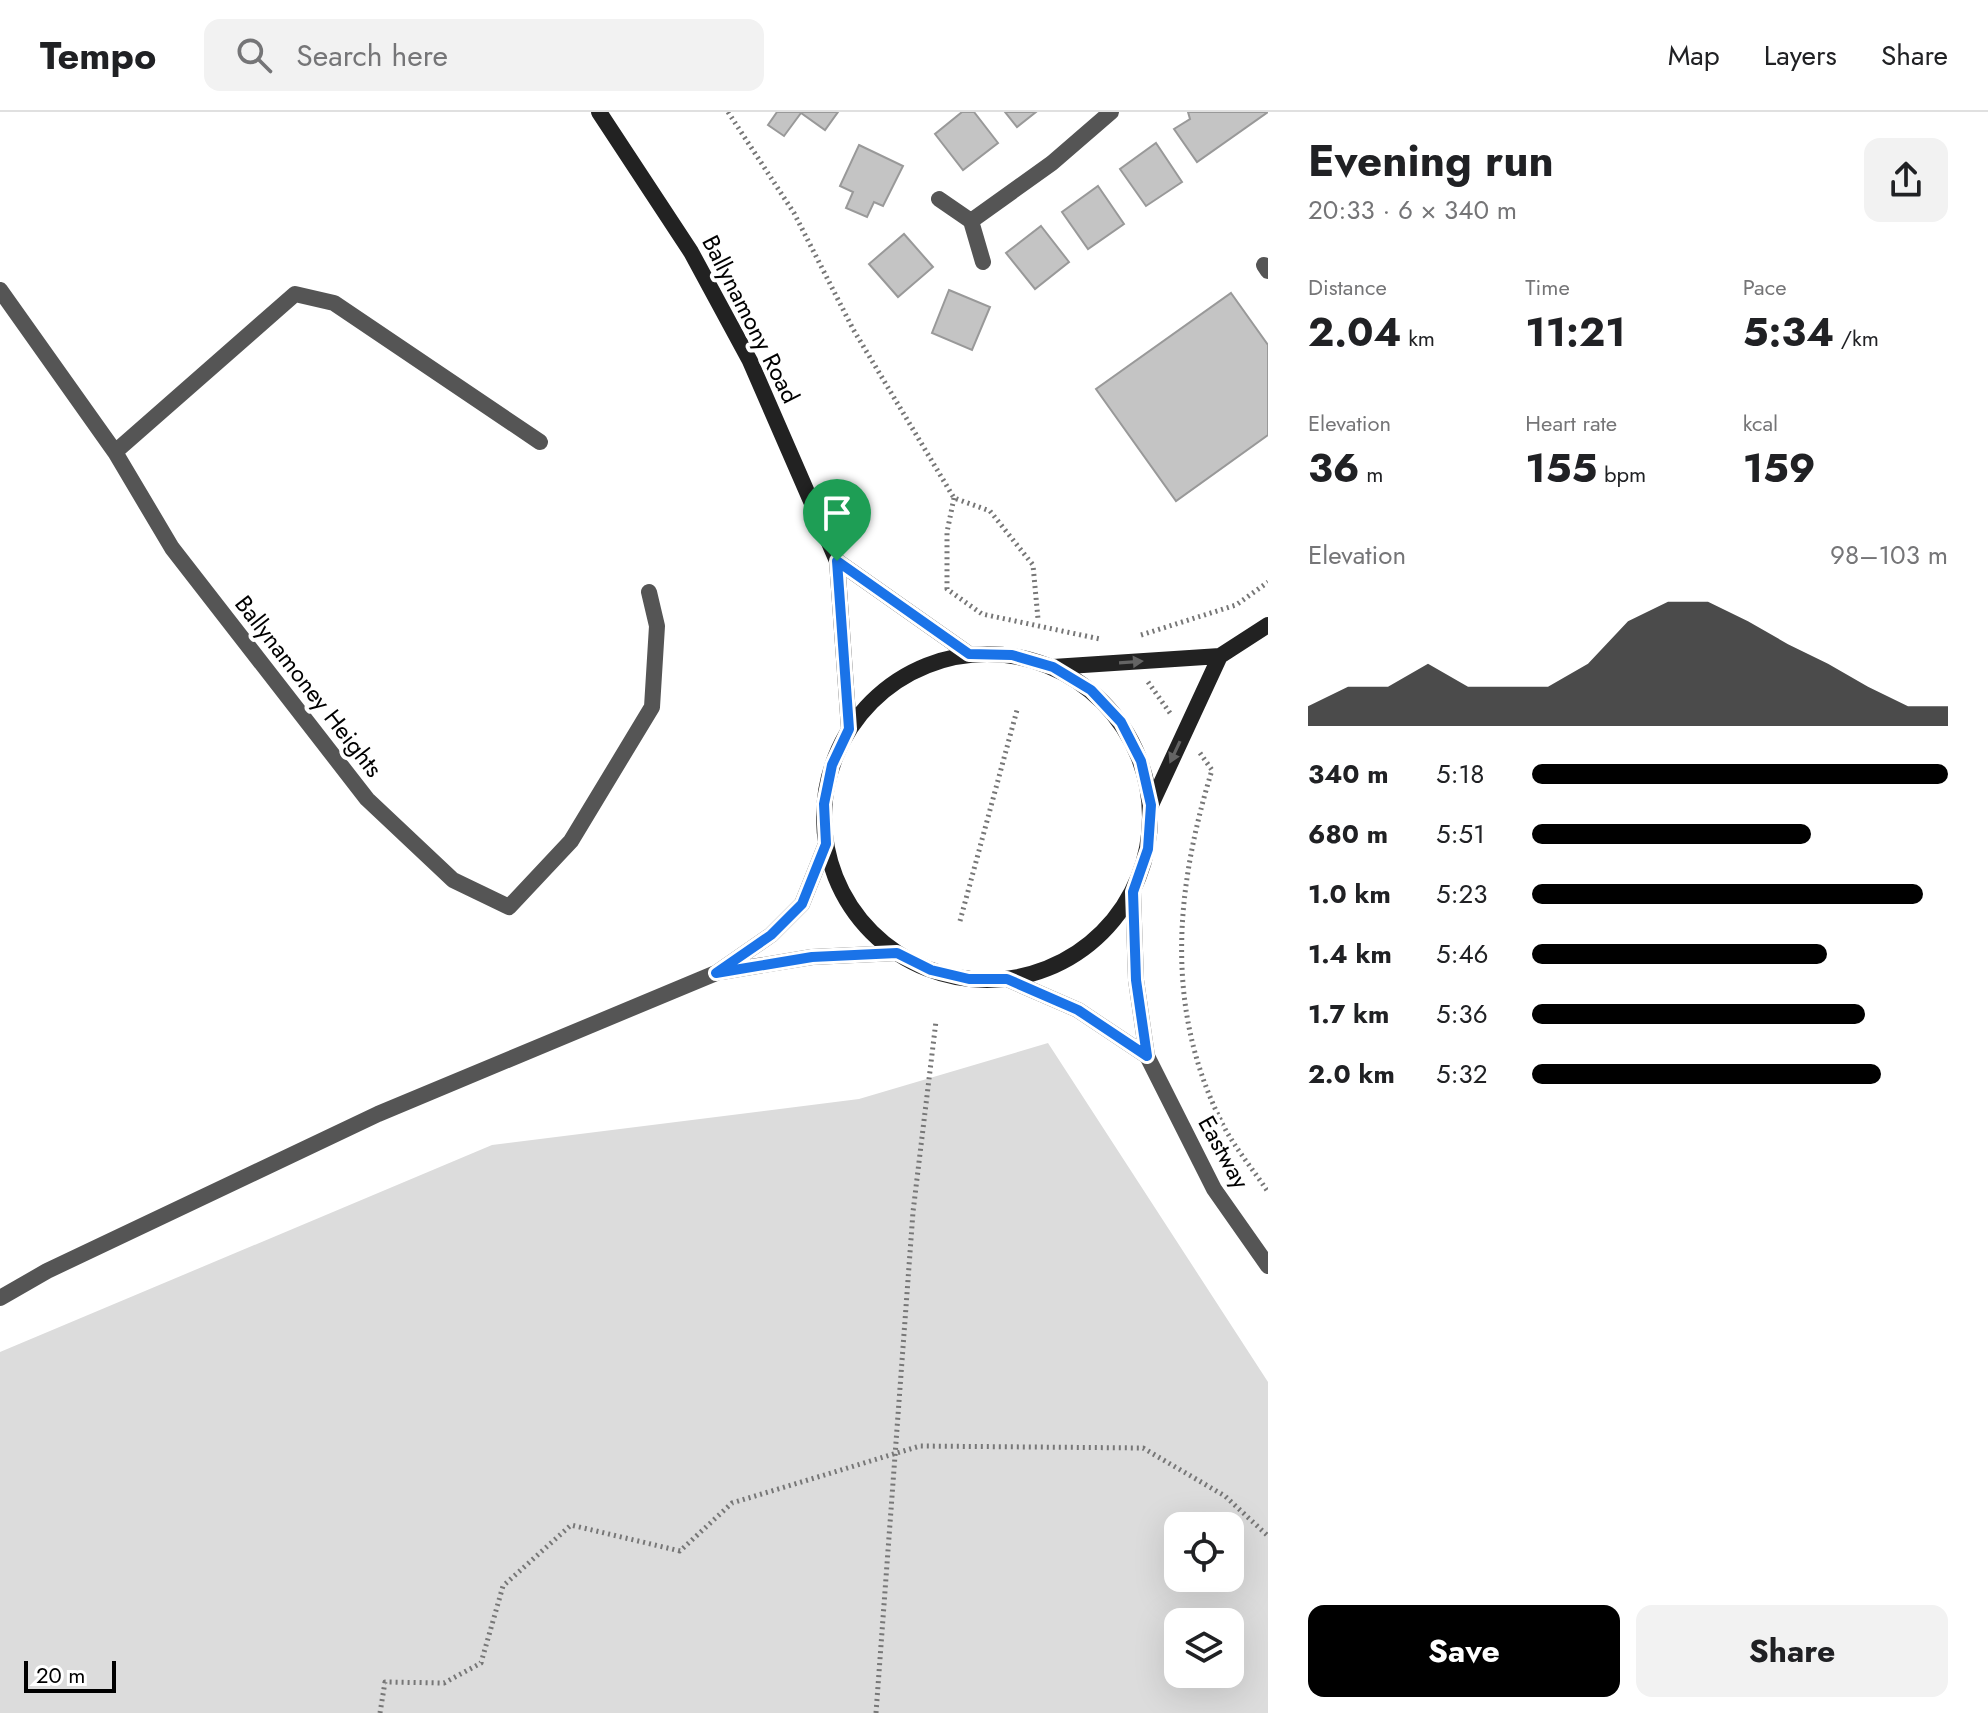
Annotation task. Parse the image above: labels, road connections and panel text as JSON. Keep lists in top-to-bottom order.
{
  "streets": {
    "main road": ["Ballynamony Road"],
    "street": ["Ballynamoney Heights", "Eastway"]
  },
  "scale_bar": "20 m",
  "page": {
    "header": "Tempo",
    "search": "Search here",
    "nav": ["Map", "Layers", "Share"],
    "heading": ["Evening run", "20:33 · 6 × 340 m"],
    "stats": [
      ["Distance", "2.04 km"],
      ["Time", "11:21"],
      ["Pace", "5:34 /km"],
      ["Elevation", "36 m"],
      ["Heart rate", "155 bpm"],
      ["kcal", "159"]
    ],
    "chart": ["Elevation", "98–103 m"],
    "list": [
      {
        "name": "340 m",
        "note": "5:18"
      },
      {
        "name": "680 m",
        "note": "5:51"
      },
      {
        "name": "1.0 km",
        "note": "5:23"
      },
      {
        "name": "1.4 km",
        "note": "5:46"
      },
      {
        "name": "1.7 km",
        "note": "5:36"
      },
      {
        "name": "2.0 km",
        "note": "5:32"
      }
    ],
    "buttons": ["Save", "Share"],
    "scale": "20 m"
  }
}
